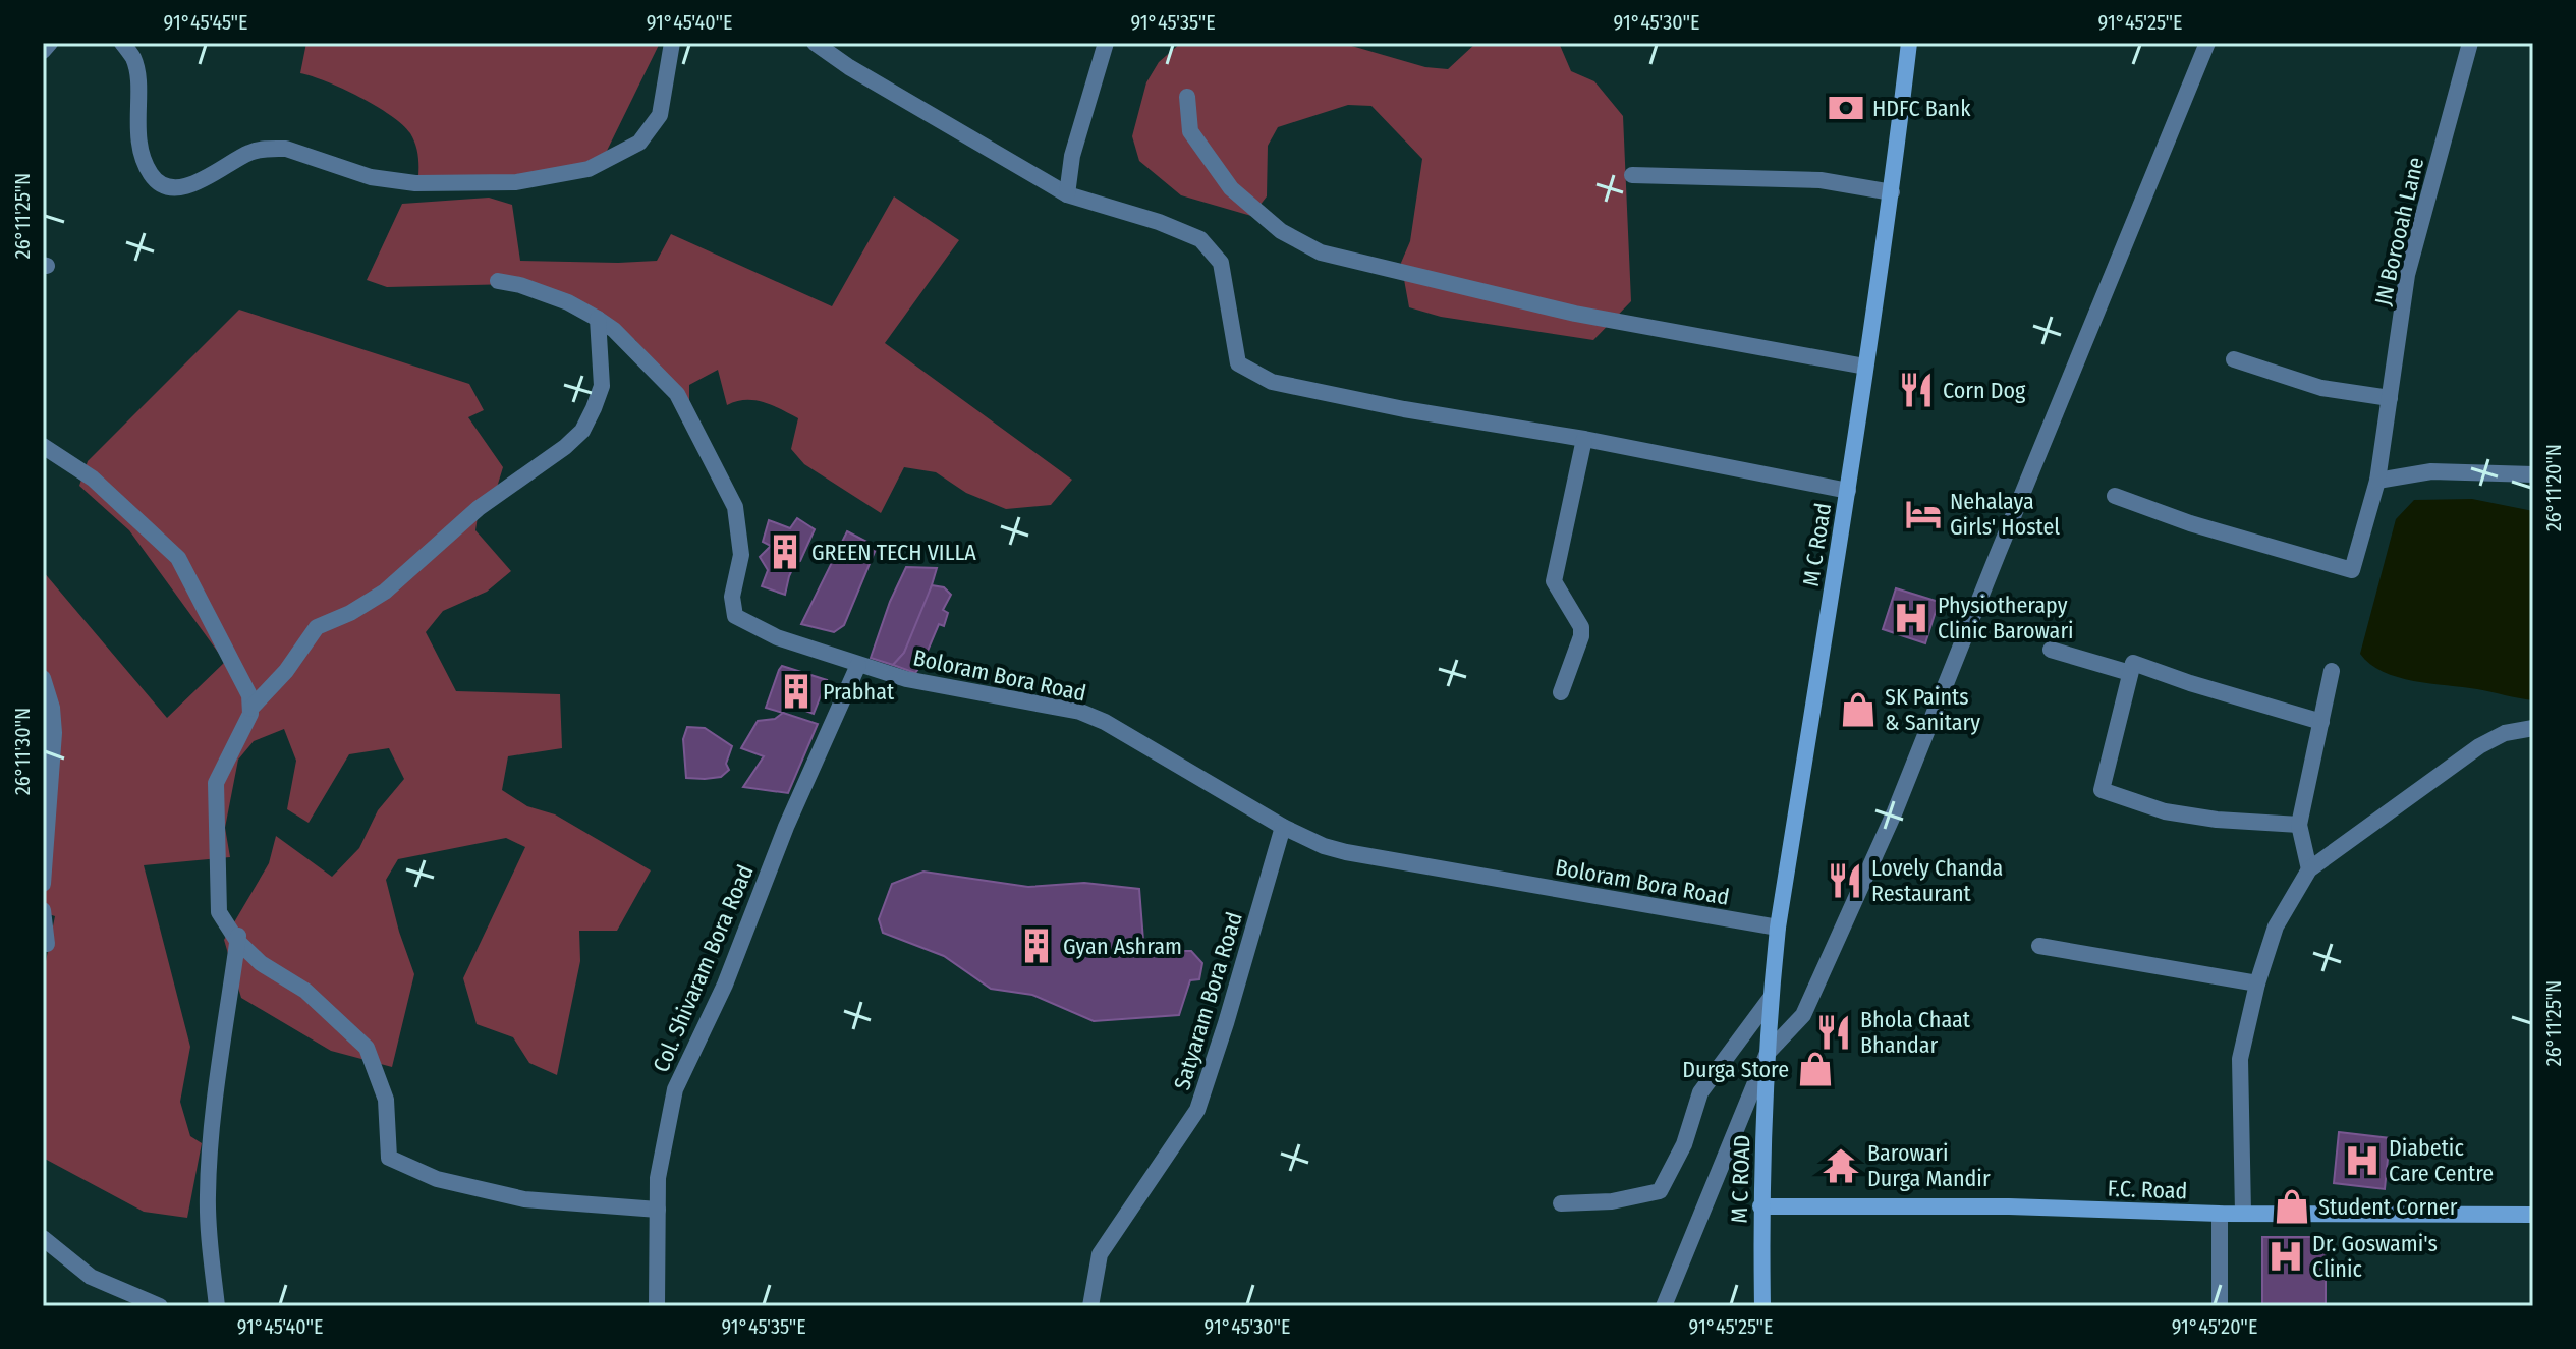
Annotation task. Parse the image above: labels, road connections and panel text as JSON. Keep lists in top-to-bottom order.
{
  "streets": {
    "street": [
      "JN Borooah Lane",
      "M C Road",
      "Boloram Bora Road",
      "Col. Shivaram Bora Road",
      "Satyaram Bora Road",
      "M C ROAD",
      "F.C. Road"
    ]
  },
  "crossings": [
    ["M C Road", "Boloram Bora Road"],
    ["M C Road", "M C ROAD"],
    ["Boloram Bora Road", "Col. Shivaram Bora Road"],
    ["Boloram Bora Road", "Satyaram Bora Road"],
    ["M C ROAD", "F.C. Road"]
  ],
  "places": {
    "bank": ["HDFC Bank"],
    "restaurant": ["Corn Dog", "Lovely Chanda Restaurant", "Bhola Chaat Bhandar"],
    "hotel": ["Nehalaya Girls' Hostel"],
    "building": ["GREEN TECH VILLA", "Prabhat", "Gyan Ashram"],
    "hospital": ["Physiotherapy Clinic Barowari", "Diabetic Care Centre", "Dr. Goswami's Clinic"],
    "shop": ["SK Paints & Sanitary", "Durga Store", "Student Corner"],
    "temple": ["Barowari Durga Mandir"]
  },
  "coordinates": [
    "91°45'45\"E",
    "91°45'40\"E",
    "91°45'35\"E",
    "91°45'30\"E",
    "91°45'25\"E",
    "26°11'25\"N",
    "26°11'20\"N",
    "26°11'30\"N",
    "91°45'20\"E"
  ]
}
